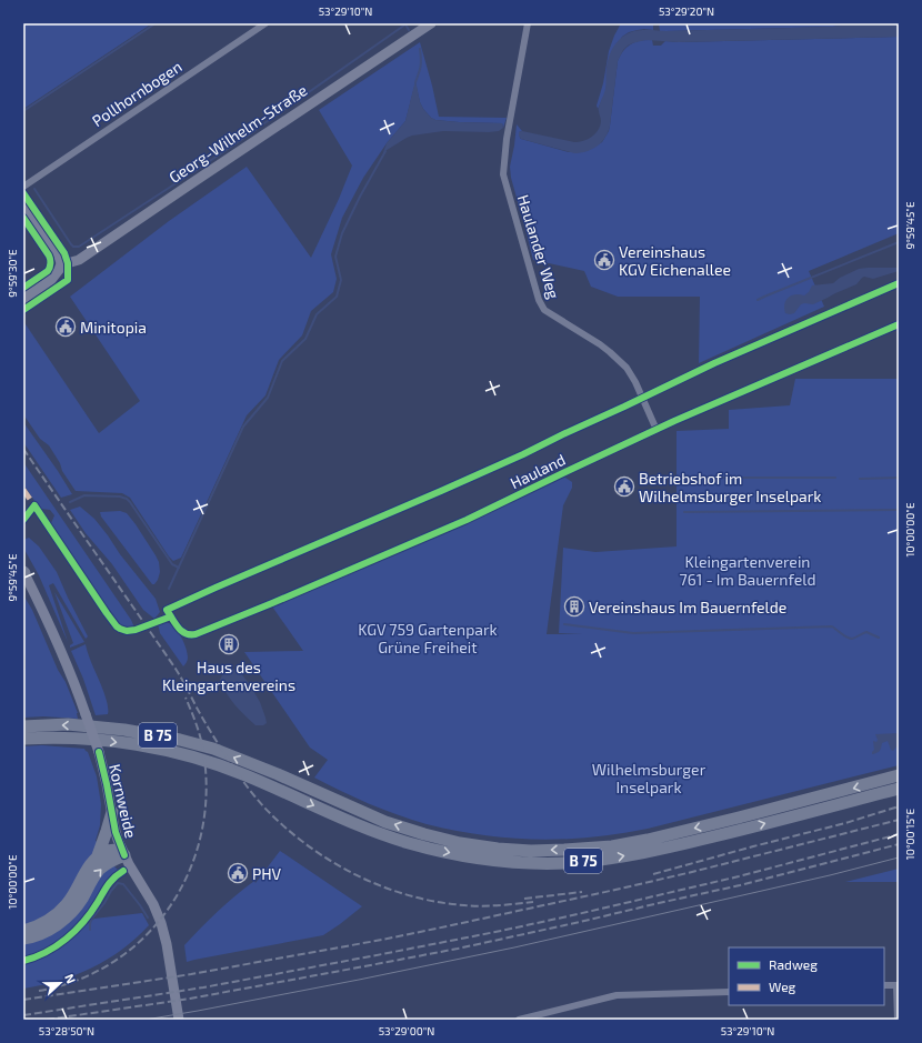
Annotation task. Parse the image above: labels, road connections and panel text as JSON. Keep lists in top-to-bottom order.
{
  "streets": {
    "highway": ["B 75"],
    "main road": ["Georg-Wilhelm-Straße", "Kornweide"],
    "street": ["Pollhornbogen", "Haulander Weg"],
    "cycle path": ["Hauland"]
  },
  "parks": ["Kleingartenverein 761 - Im Bauernfeld", "KGV 759 Gartenpark Grüne Freiheit", "Wilhelmsburger Inselpark"],
  "places": {
    "public building": [
      "Vereinshaus KGV Eichenallee",
      "Minitopia",
      "Betriebshof im Wilhelmsburger Inselpark",
      "PHV"
    ],
    "building": ["Vereinshaus Im Bauernfelde", "Haus des Kleingartenvereins"]
  },
  "legend": ["Radweg", "Weg"],
  "north": "right",
  "coordinates": [
    "53°29'10\"N",
    "53°29'20\"N",
    "9°59'45\"E",
    "9°59'30\"E",
    "10°00'00\"E",
    "10°00'15\"E",
    "53°28'50\"N",
    "53°29'00\"N"
  ]
}
